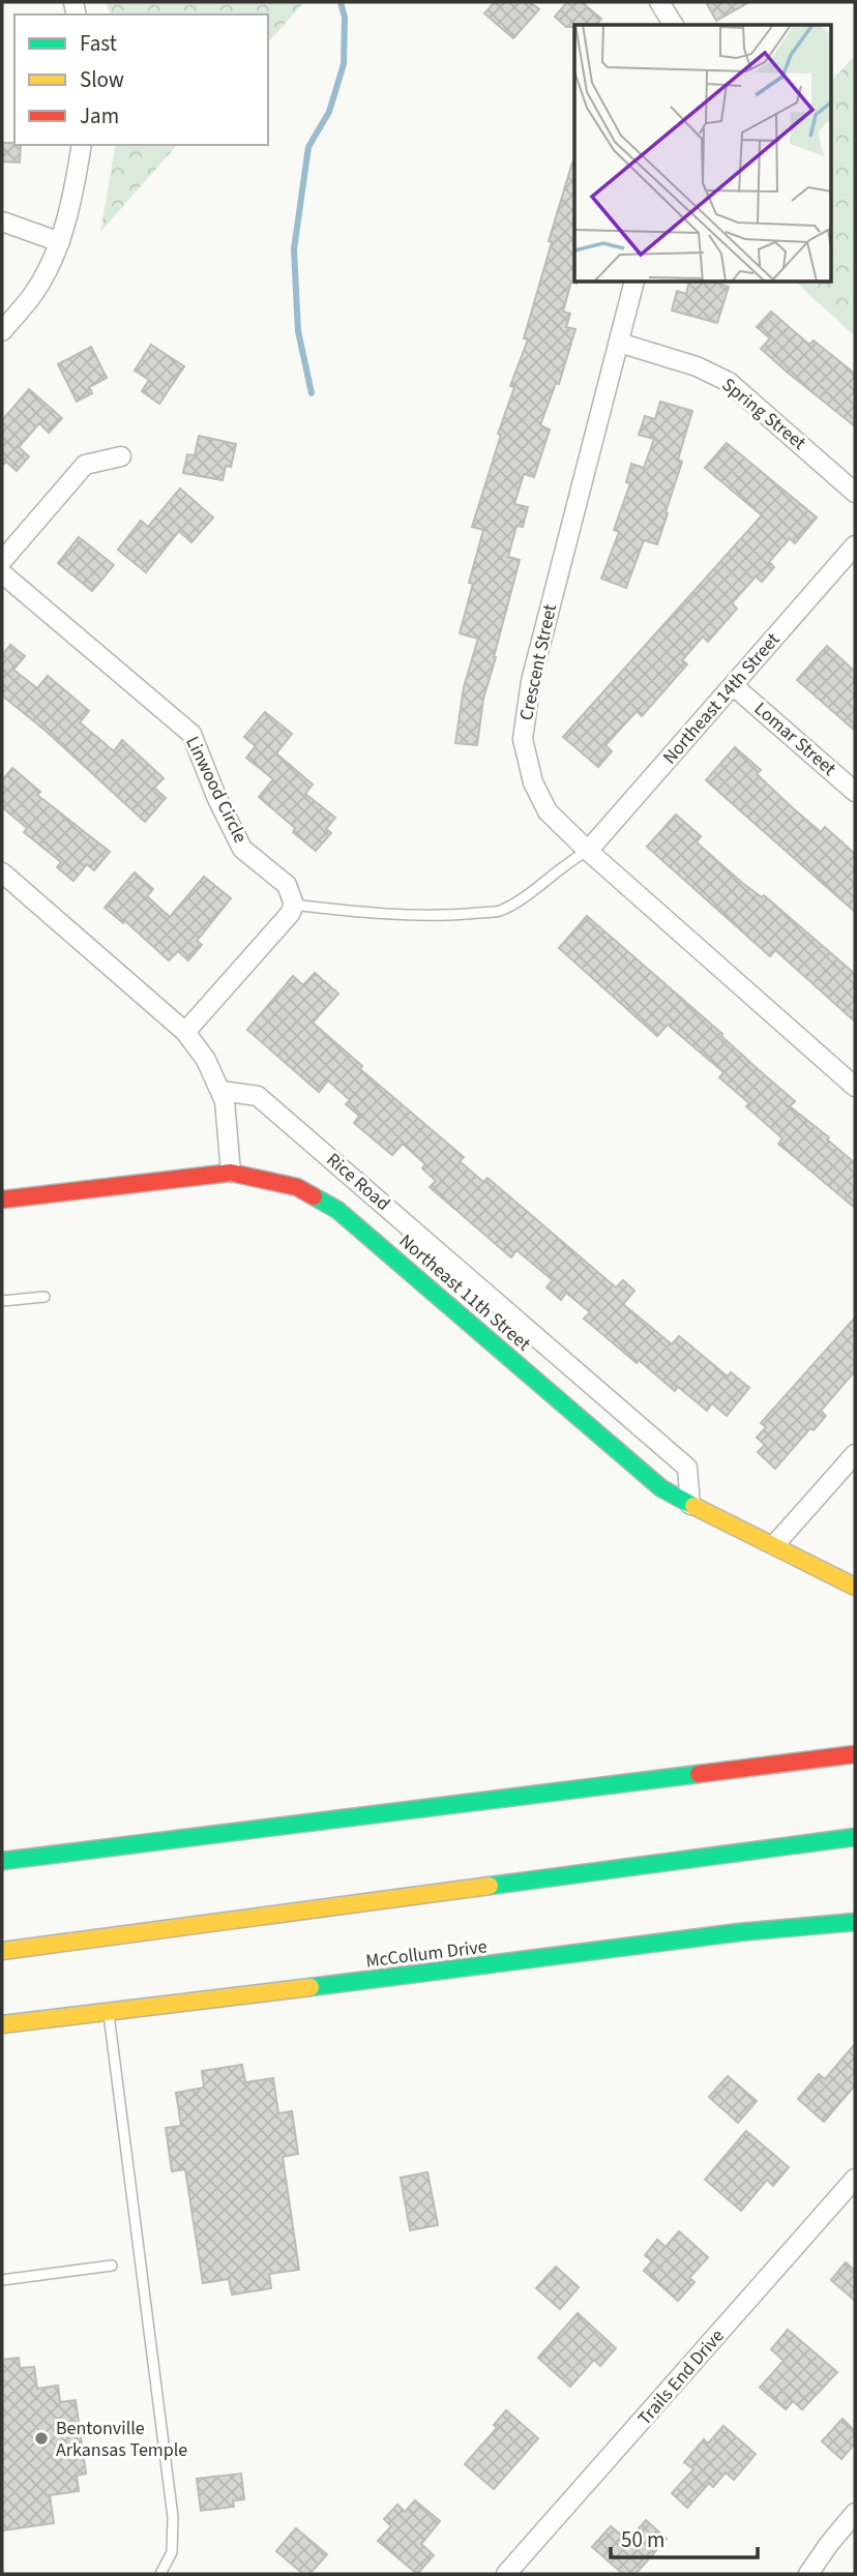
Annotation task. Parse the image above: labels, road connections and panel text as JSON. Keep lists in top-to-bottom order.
{
  "streets": {
    "main road": ["Northeast 11th Street", "McCollum Drive"],
    "street": [
      "Spring Street",
      "Crescent Street",
      "Northeast 14th Street",
      "Lomar Street",
      "Linwood Circle",
      "Rice Road",
      "Trails End Drive"
    ]
  },
  "crossings": [
    ["Spring Street", "Crescent Street"],
    ["Crescent Street", "Northeast 14th Street"],
    ["Northeast 14th Street", "Lomar Street"],
    ["Rice Road", "Northeast 11th Street"]
  ],
  "places": ["Bentonville Arkansas Temple"],
  "legend": ["Fast", "Slow", "Jam"],
  "scale_bar": "50 m"
}
